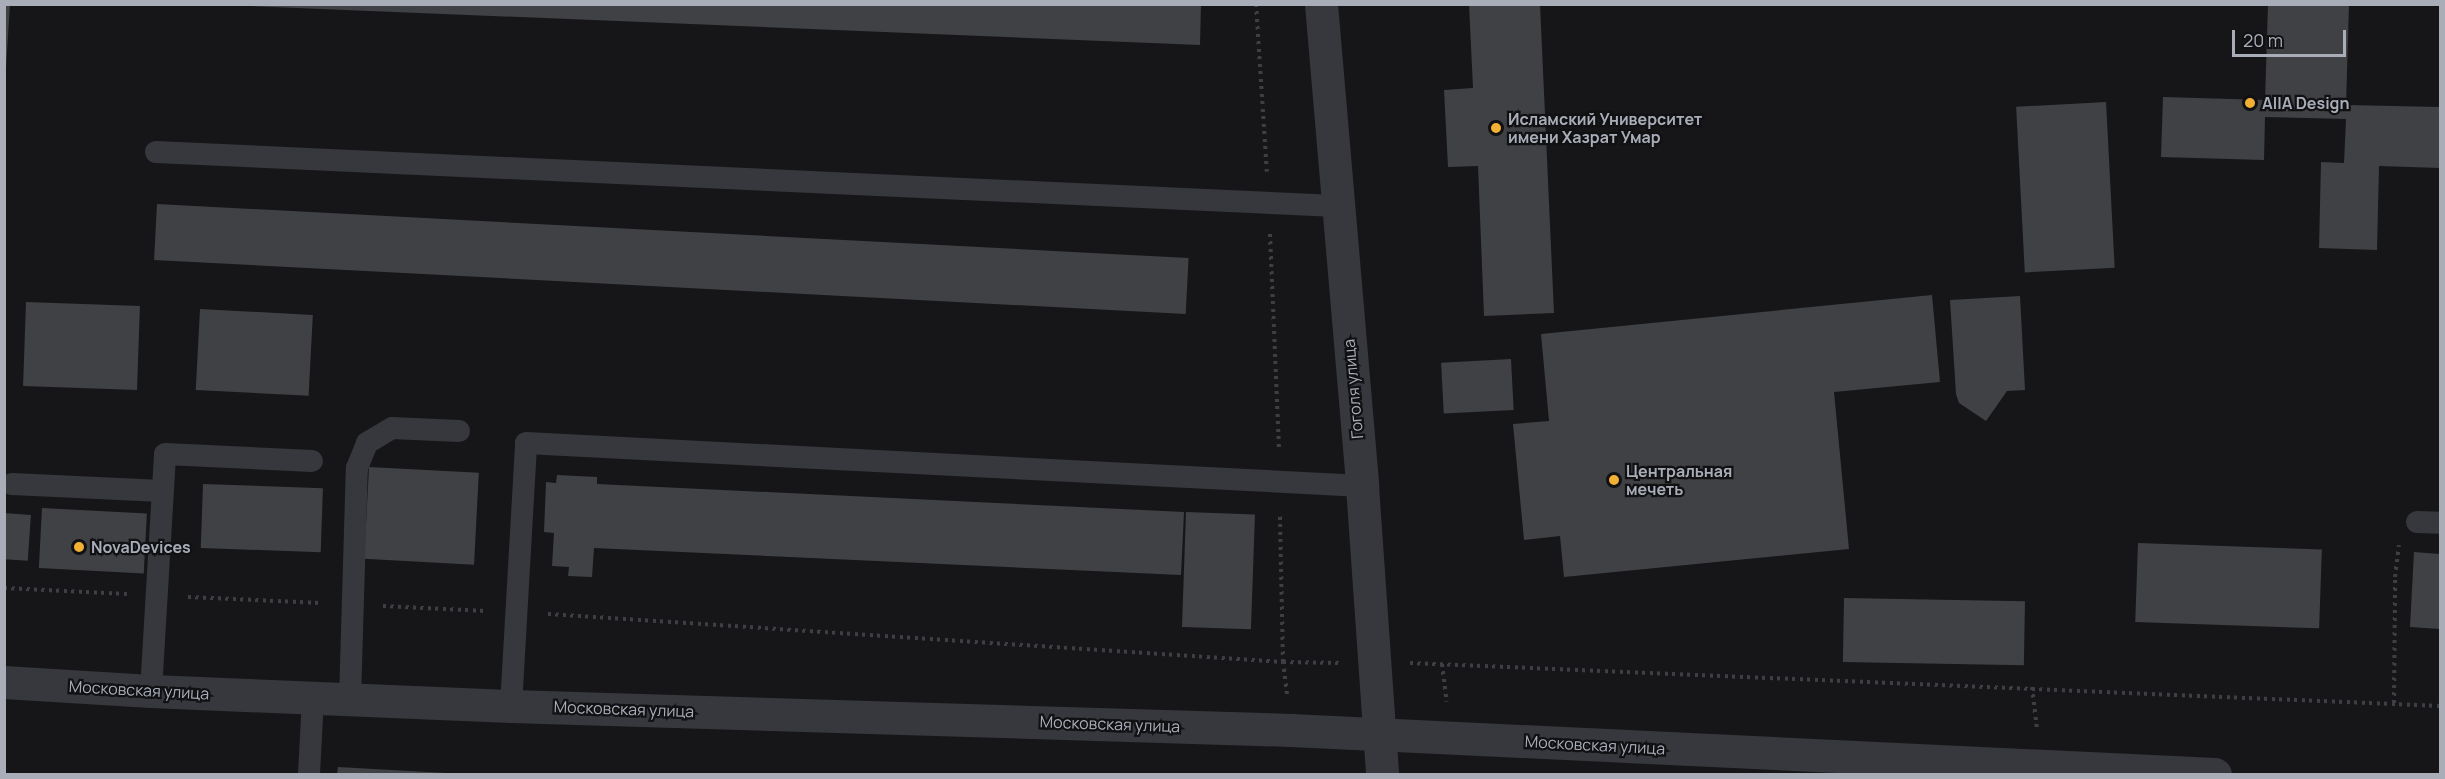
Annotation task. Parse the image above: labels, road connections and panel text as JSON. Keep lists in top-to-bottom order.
{
  "streets": {
    "street": ["Гоголя улица", "Московская улица"]
  },
  "crossings": [
    ["Гоголя улица", "Московская улица"]
  ],
  "places": [
    "AllA Design",
    "Исламский Университет имени Хазрат Умар",
    "Центральная мечеть",
    "NovaDevices"
  ],
  "scale_bar": "20 m"
}
